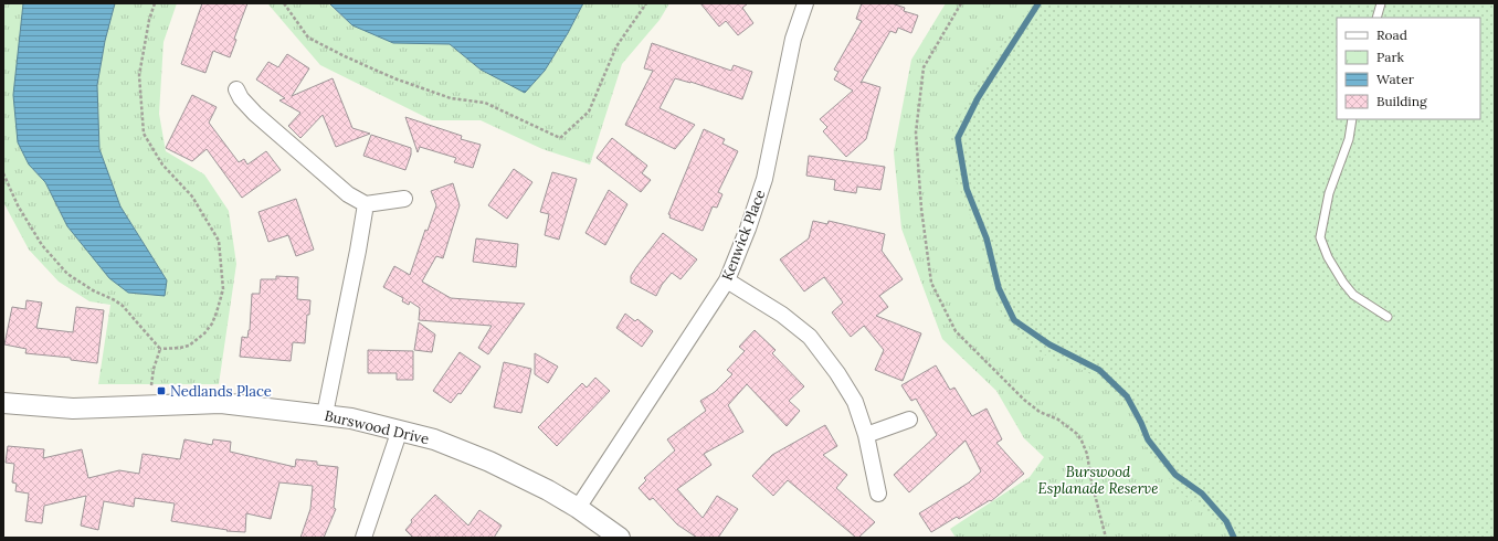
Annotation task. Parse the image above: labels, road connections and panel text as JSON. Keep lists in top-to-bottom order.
{
  "streets": {
    "street": ["Kenwick Place", "Burswood Drive"]
  },
  "crossings": [
    ["Kenwick Place", "Burswood Drive"]
  ],
  "parks": ["Burswood Esplanade Reserve"],
  "places": {
    "transit": ["Nedlands Place"]
  },
  "legend": [
    "Road",
    "Park",
    "Water",
    "Building"
  ]
}
